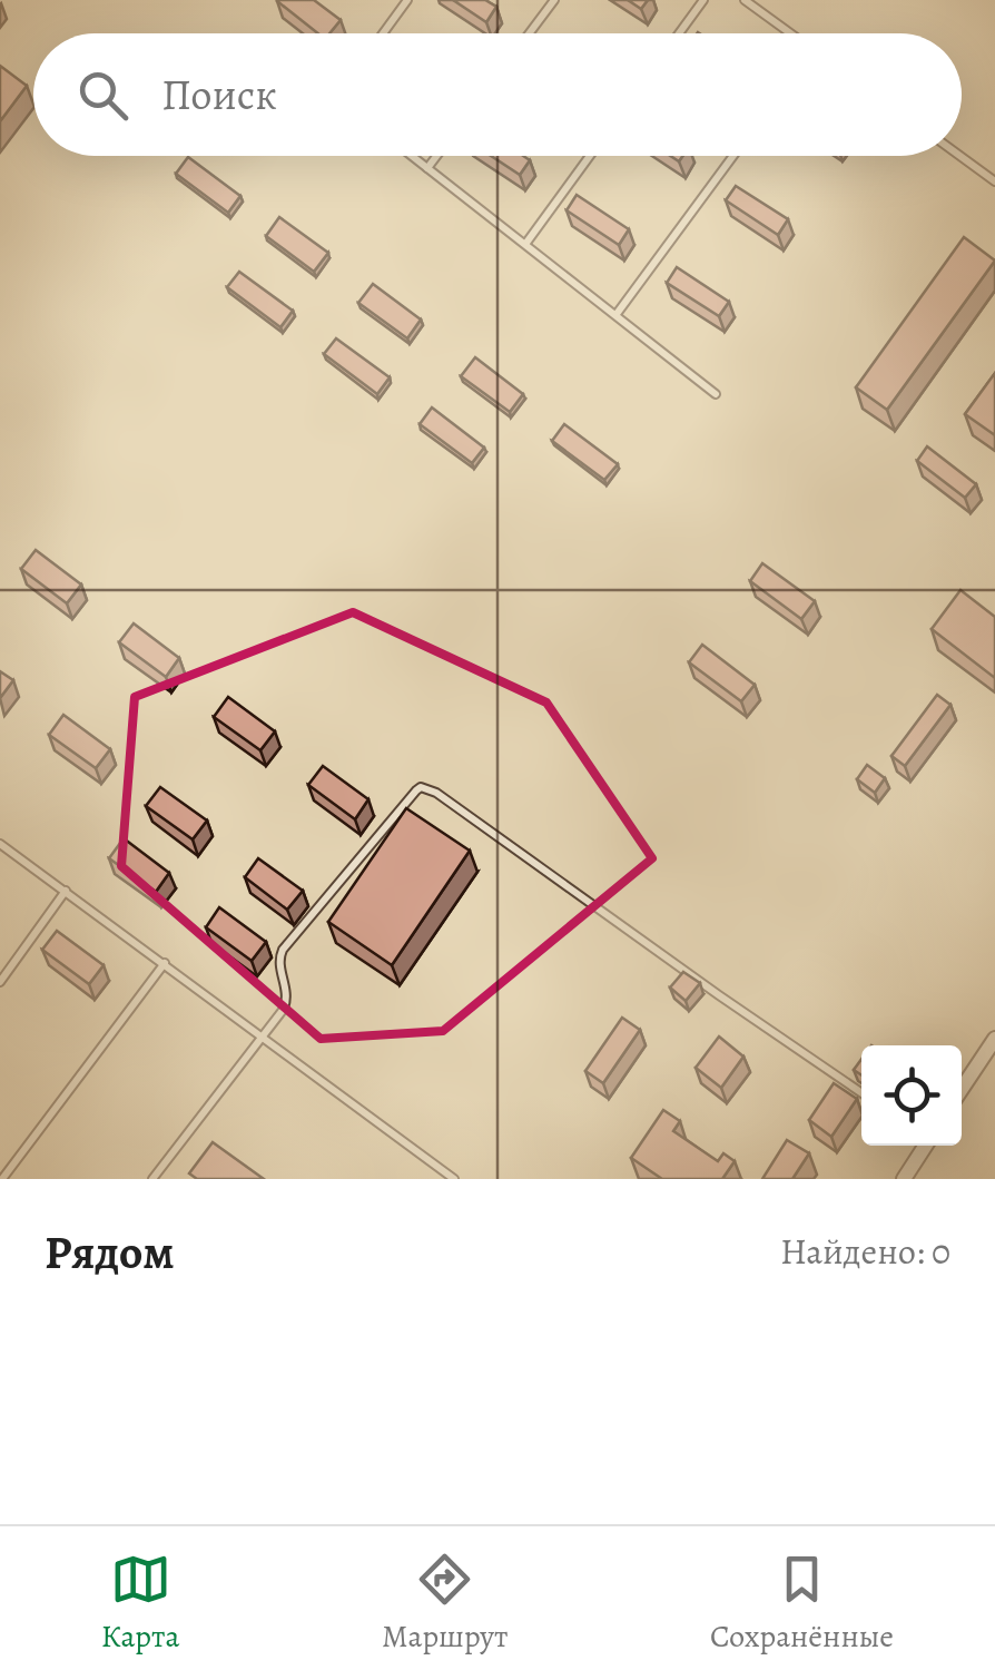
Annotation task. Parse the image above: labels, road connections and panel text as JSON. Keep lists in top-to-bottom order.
{
  "page": {
    "search": "Поиск",
    "heading": ["Рядом", "Найдено: 0"],
    "nav": ["Карта", "Маршрут", "Сохранённые"]
  }
}
